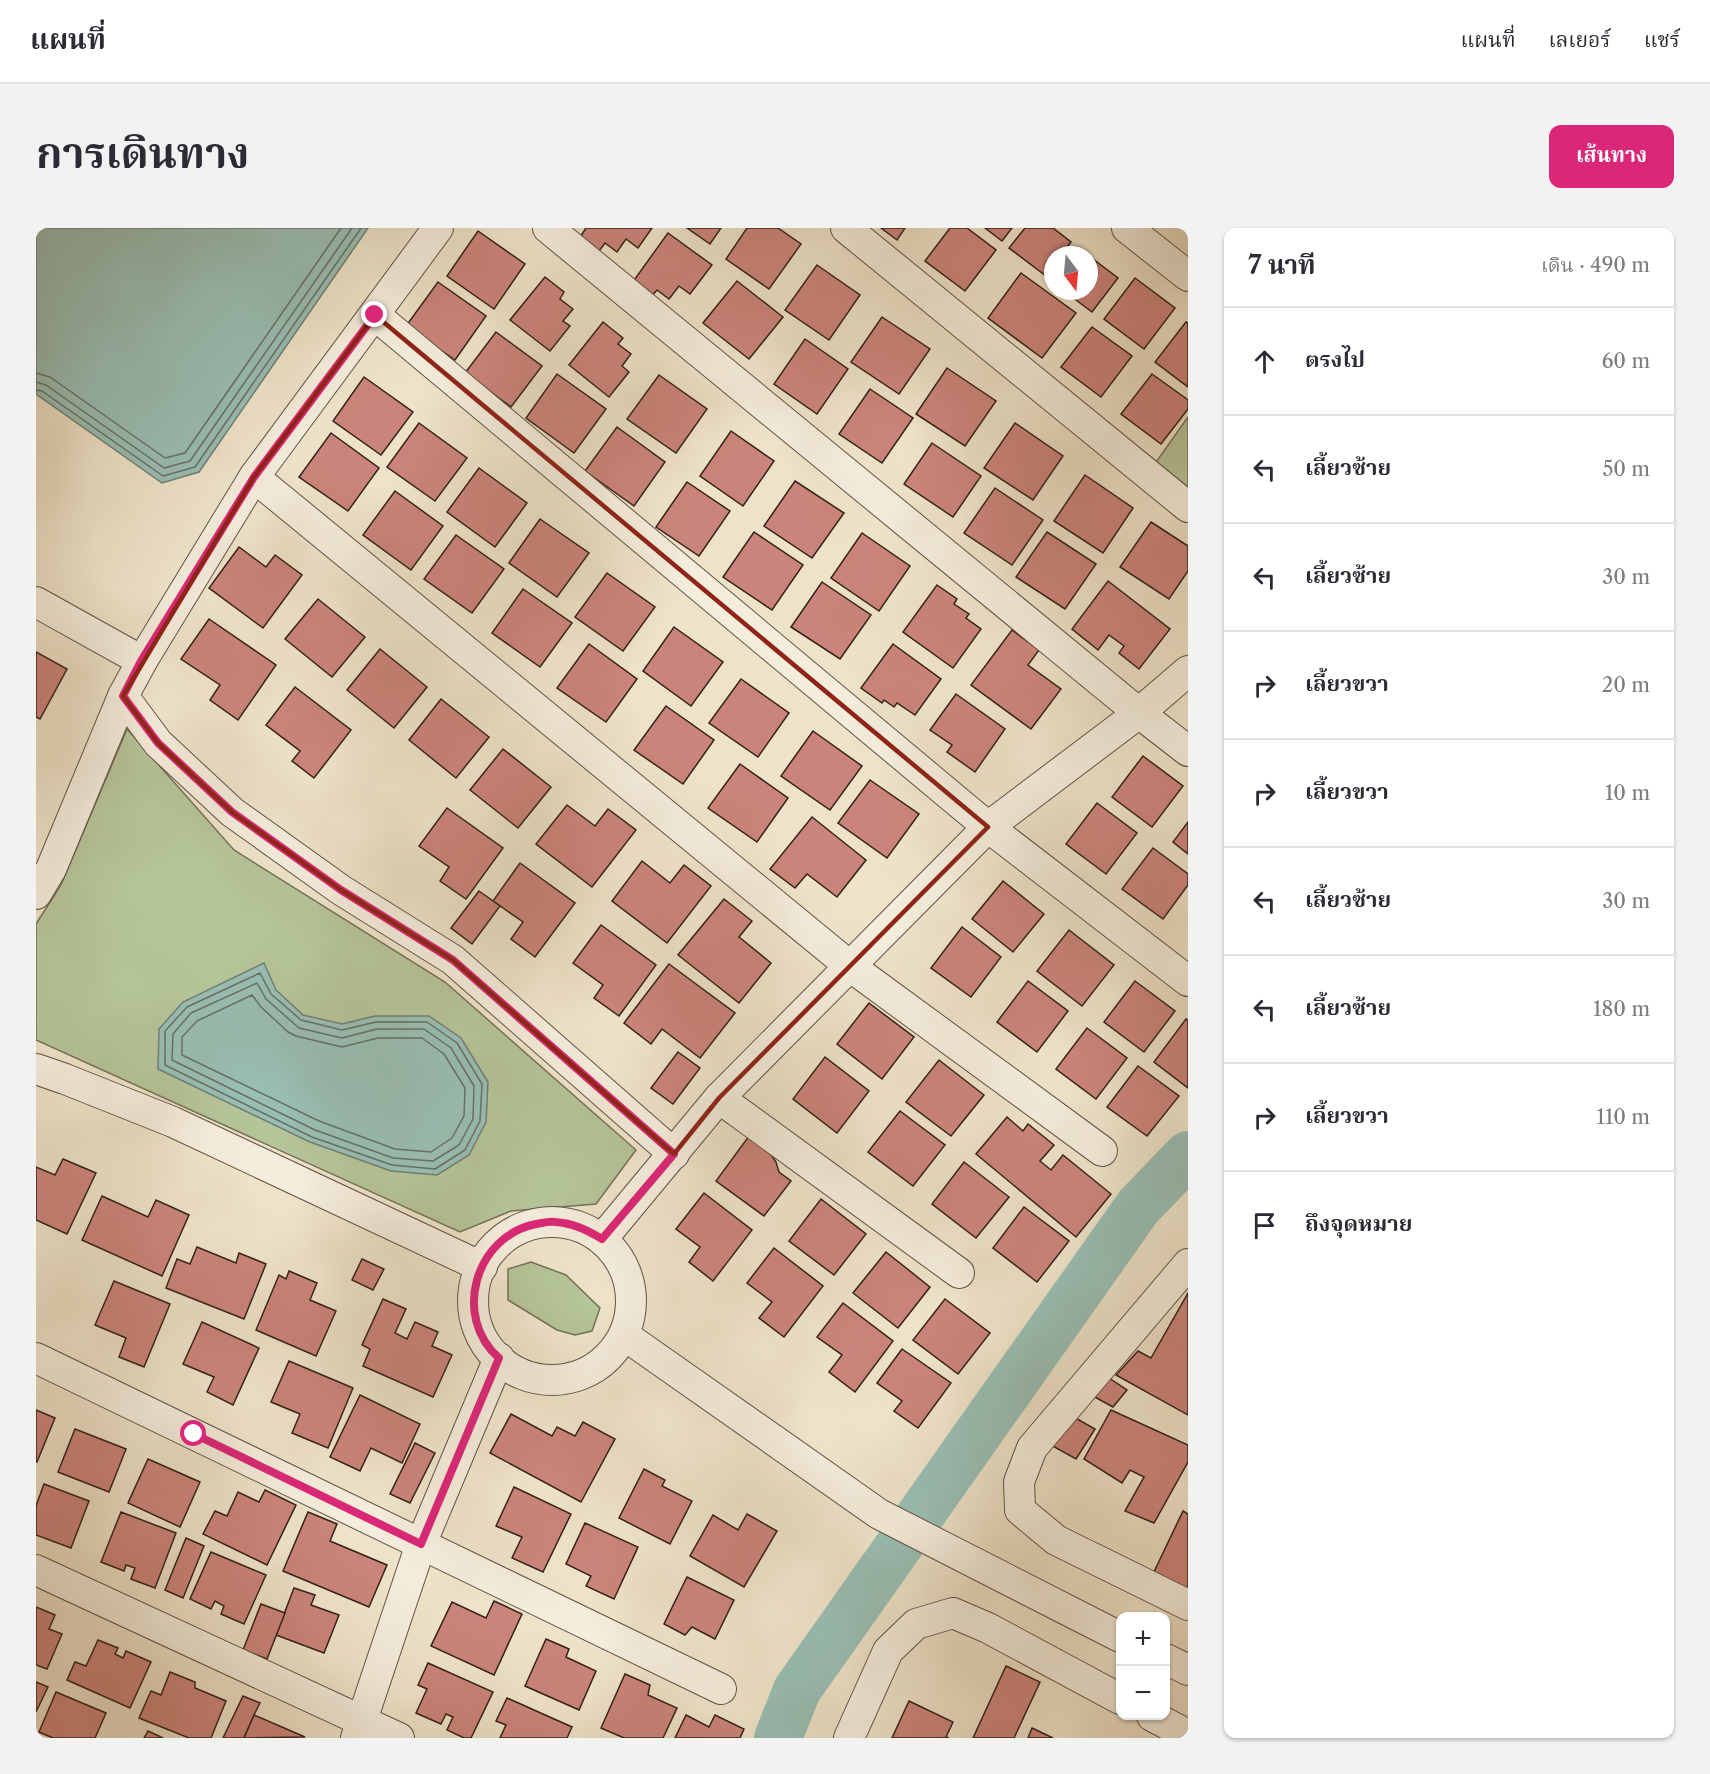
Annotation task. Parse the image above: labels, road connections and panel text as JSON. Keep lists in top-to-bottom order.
{
  "north": "bottom",
  "page": {
    "header": "แผนที่",
    "nav": ["แผนที่", "เลเยอร์", "แชร์"],
    "title": "การเดินทาง",
    "buttons": "เส้นทาง",
    "heading": ["7 นาที", "เดิน · 490 m"],
    "list": [
      ["ตรงไป", "60 m"],
      ["เลี้ยวซ้าย", "50 m"],
      ["เลี้ยวซ้าย", "30 m"],
      ["เลี้ยวขวา", "20 m"],
      ["เลี้ยวขวา", "10 m"],
      ["เลี้ยวซ้าย", "30 m"],
      ["เลี้ยวซ้าย", "180 m"],
      ["เลี้ยวขวา", "110 m"],
      "ถึงจุดหมาย"
    ],
    "map_buttons": ["+", "−"]
  }
}
